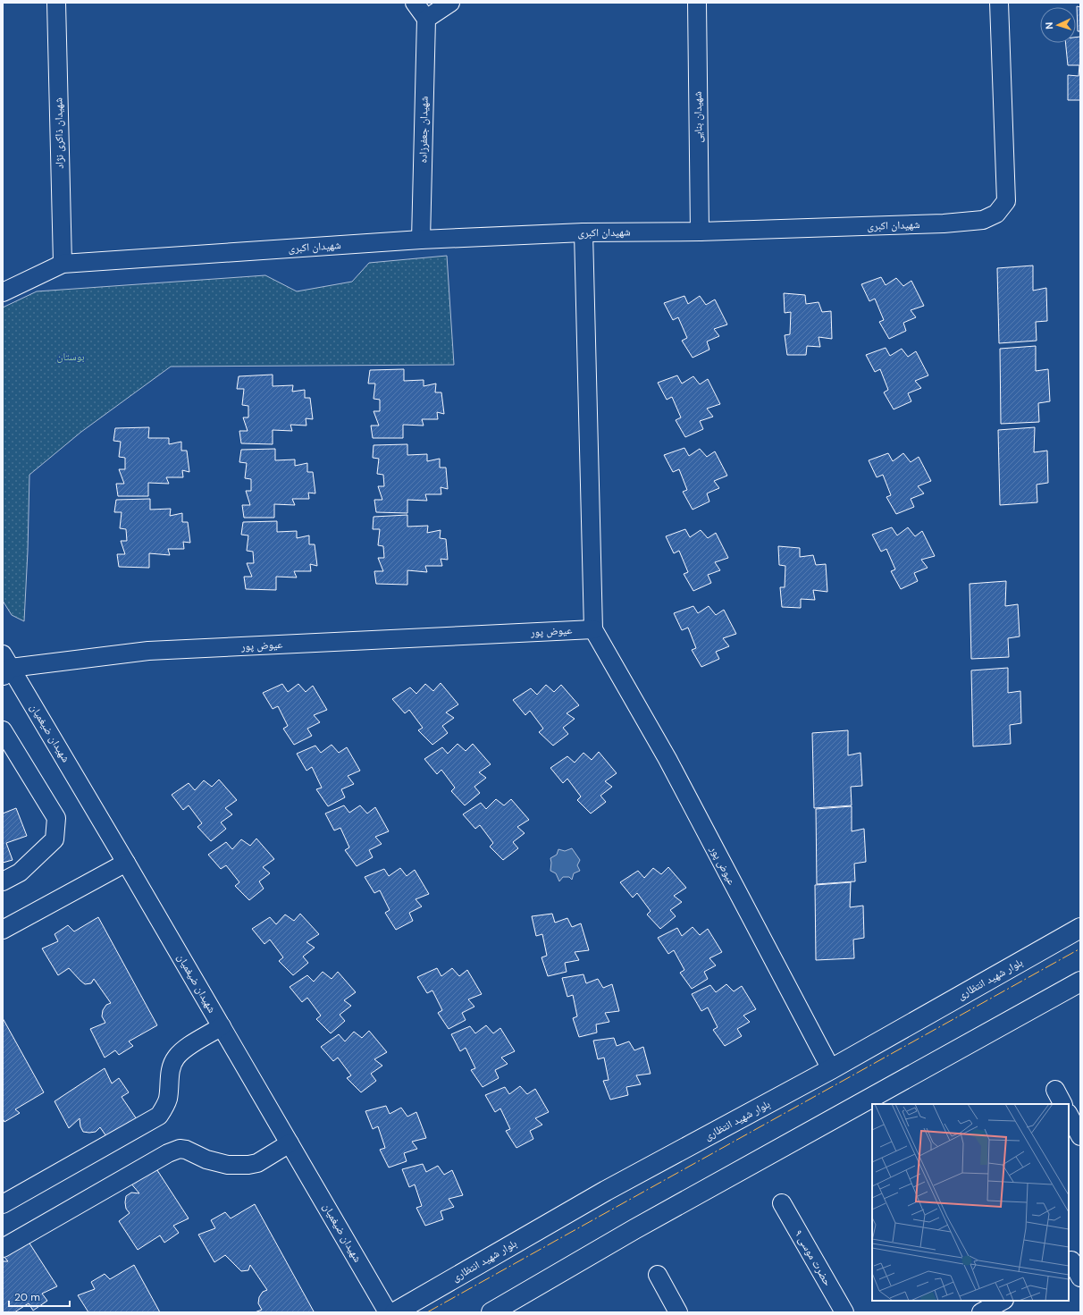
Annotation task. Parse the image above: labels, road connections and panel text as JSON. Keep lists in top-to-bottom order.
{
  "streets": {
    "main road": ["بلوار شهید انتظاری"],
    "street": [
      "شهیدان بنایی",
      "شهیدان جعفرزاده",
      "شهیدان ذاکری نژاد",
      "شهیدان اکبری",
      "عیوض پور",
      "شهیدان ضیغمیان",
      "حضرت موسی ۹"
    ]
  },
  "crossings": [
    ["شهیدان بنایی", "شهیدان اکبری"],
    ["شهیدان جعفرزاده", "شهیدان اکبری"],
    ["شهیدان ذاکری نژاد", "شهیدان اکبری"],
    ["عیوض پور", "شهیدان ضیغمیان"],
    ["عیوض پور", "بلوار شهید انتظاری"]
  ],
  "parks": ["بوستان"],
  "scale_bar": "20 m",
  "north": "left"
}
